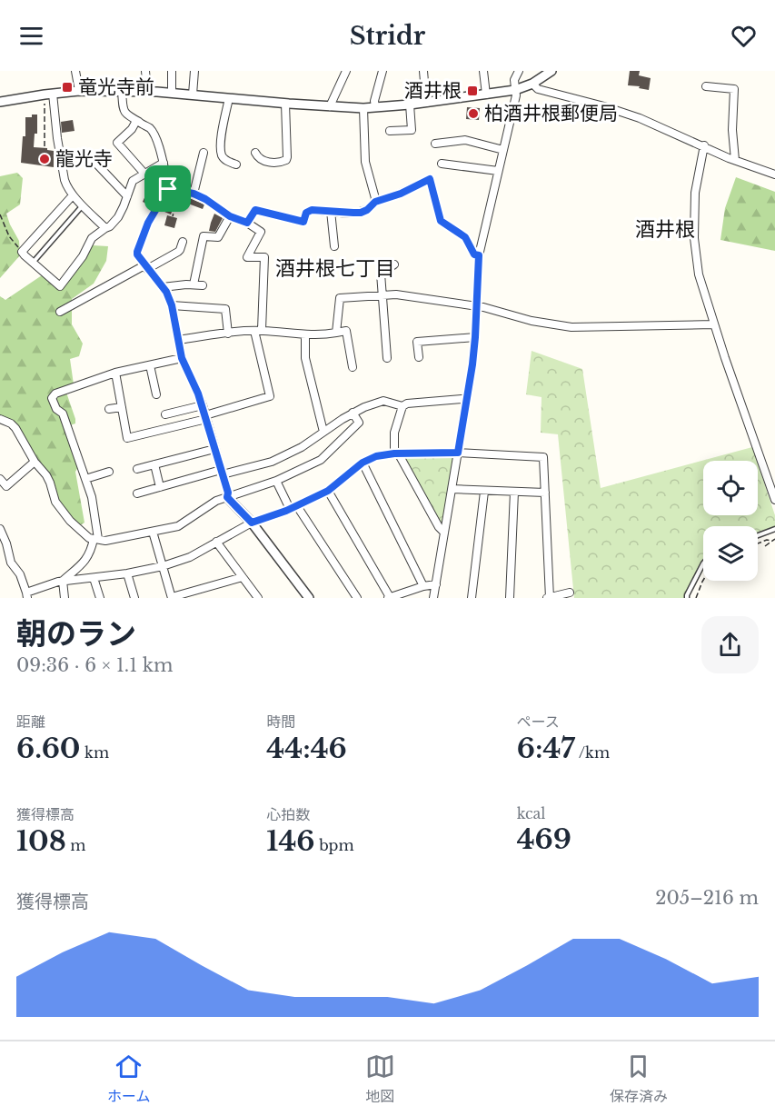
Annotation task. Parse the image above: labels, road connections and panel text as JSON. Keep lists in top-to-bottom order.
{
  "districts": ["酒井根", "酒井根七丁目"],
  "places": {
    "transit": ["竜光寺前", "酒井根"],
    "other": ["柏酒井根郵便局", "龍光寺"]
  },
  "page": {
    "header": "Stridr",
    "heading": ["朝のラン", "09:36 · 6 × 1.1 km"],
    "stats": [
      ["距離", "6.60 km"],
      ["時間", "44:46"],
      ["ペース", "6:47 /km"],
      ["獲得標高", "108 m"],
      ["心拍数", "146 bpm"],
      ["kcal", "469"]
    ],
    "chart": ["獲得標高", "205–216 m"],
    "tabs": ["ホーム", "地図", "保存済み"]
  }
}
